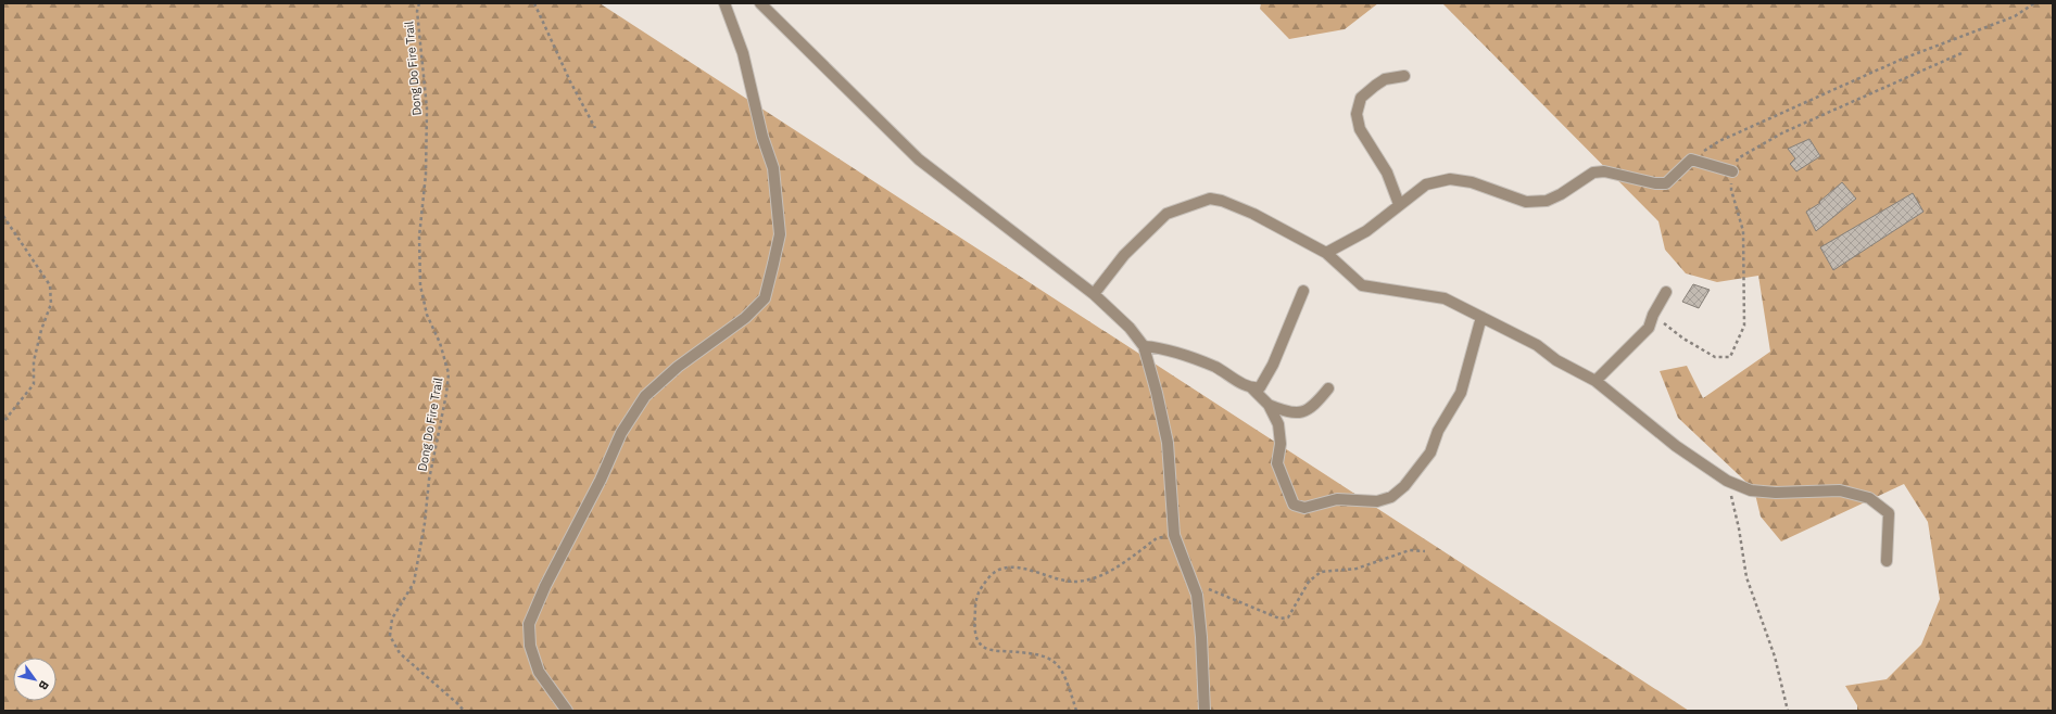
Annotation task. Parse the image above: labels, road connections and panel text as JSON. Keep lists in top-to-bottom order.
{
  "streets": {
    "path": ["Dong Do Fire Trail"]
  },
  "north": "bottom right"
}
